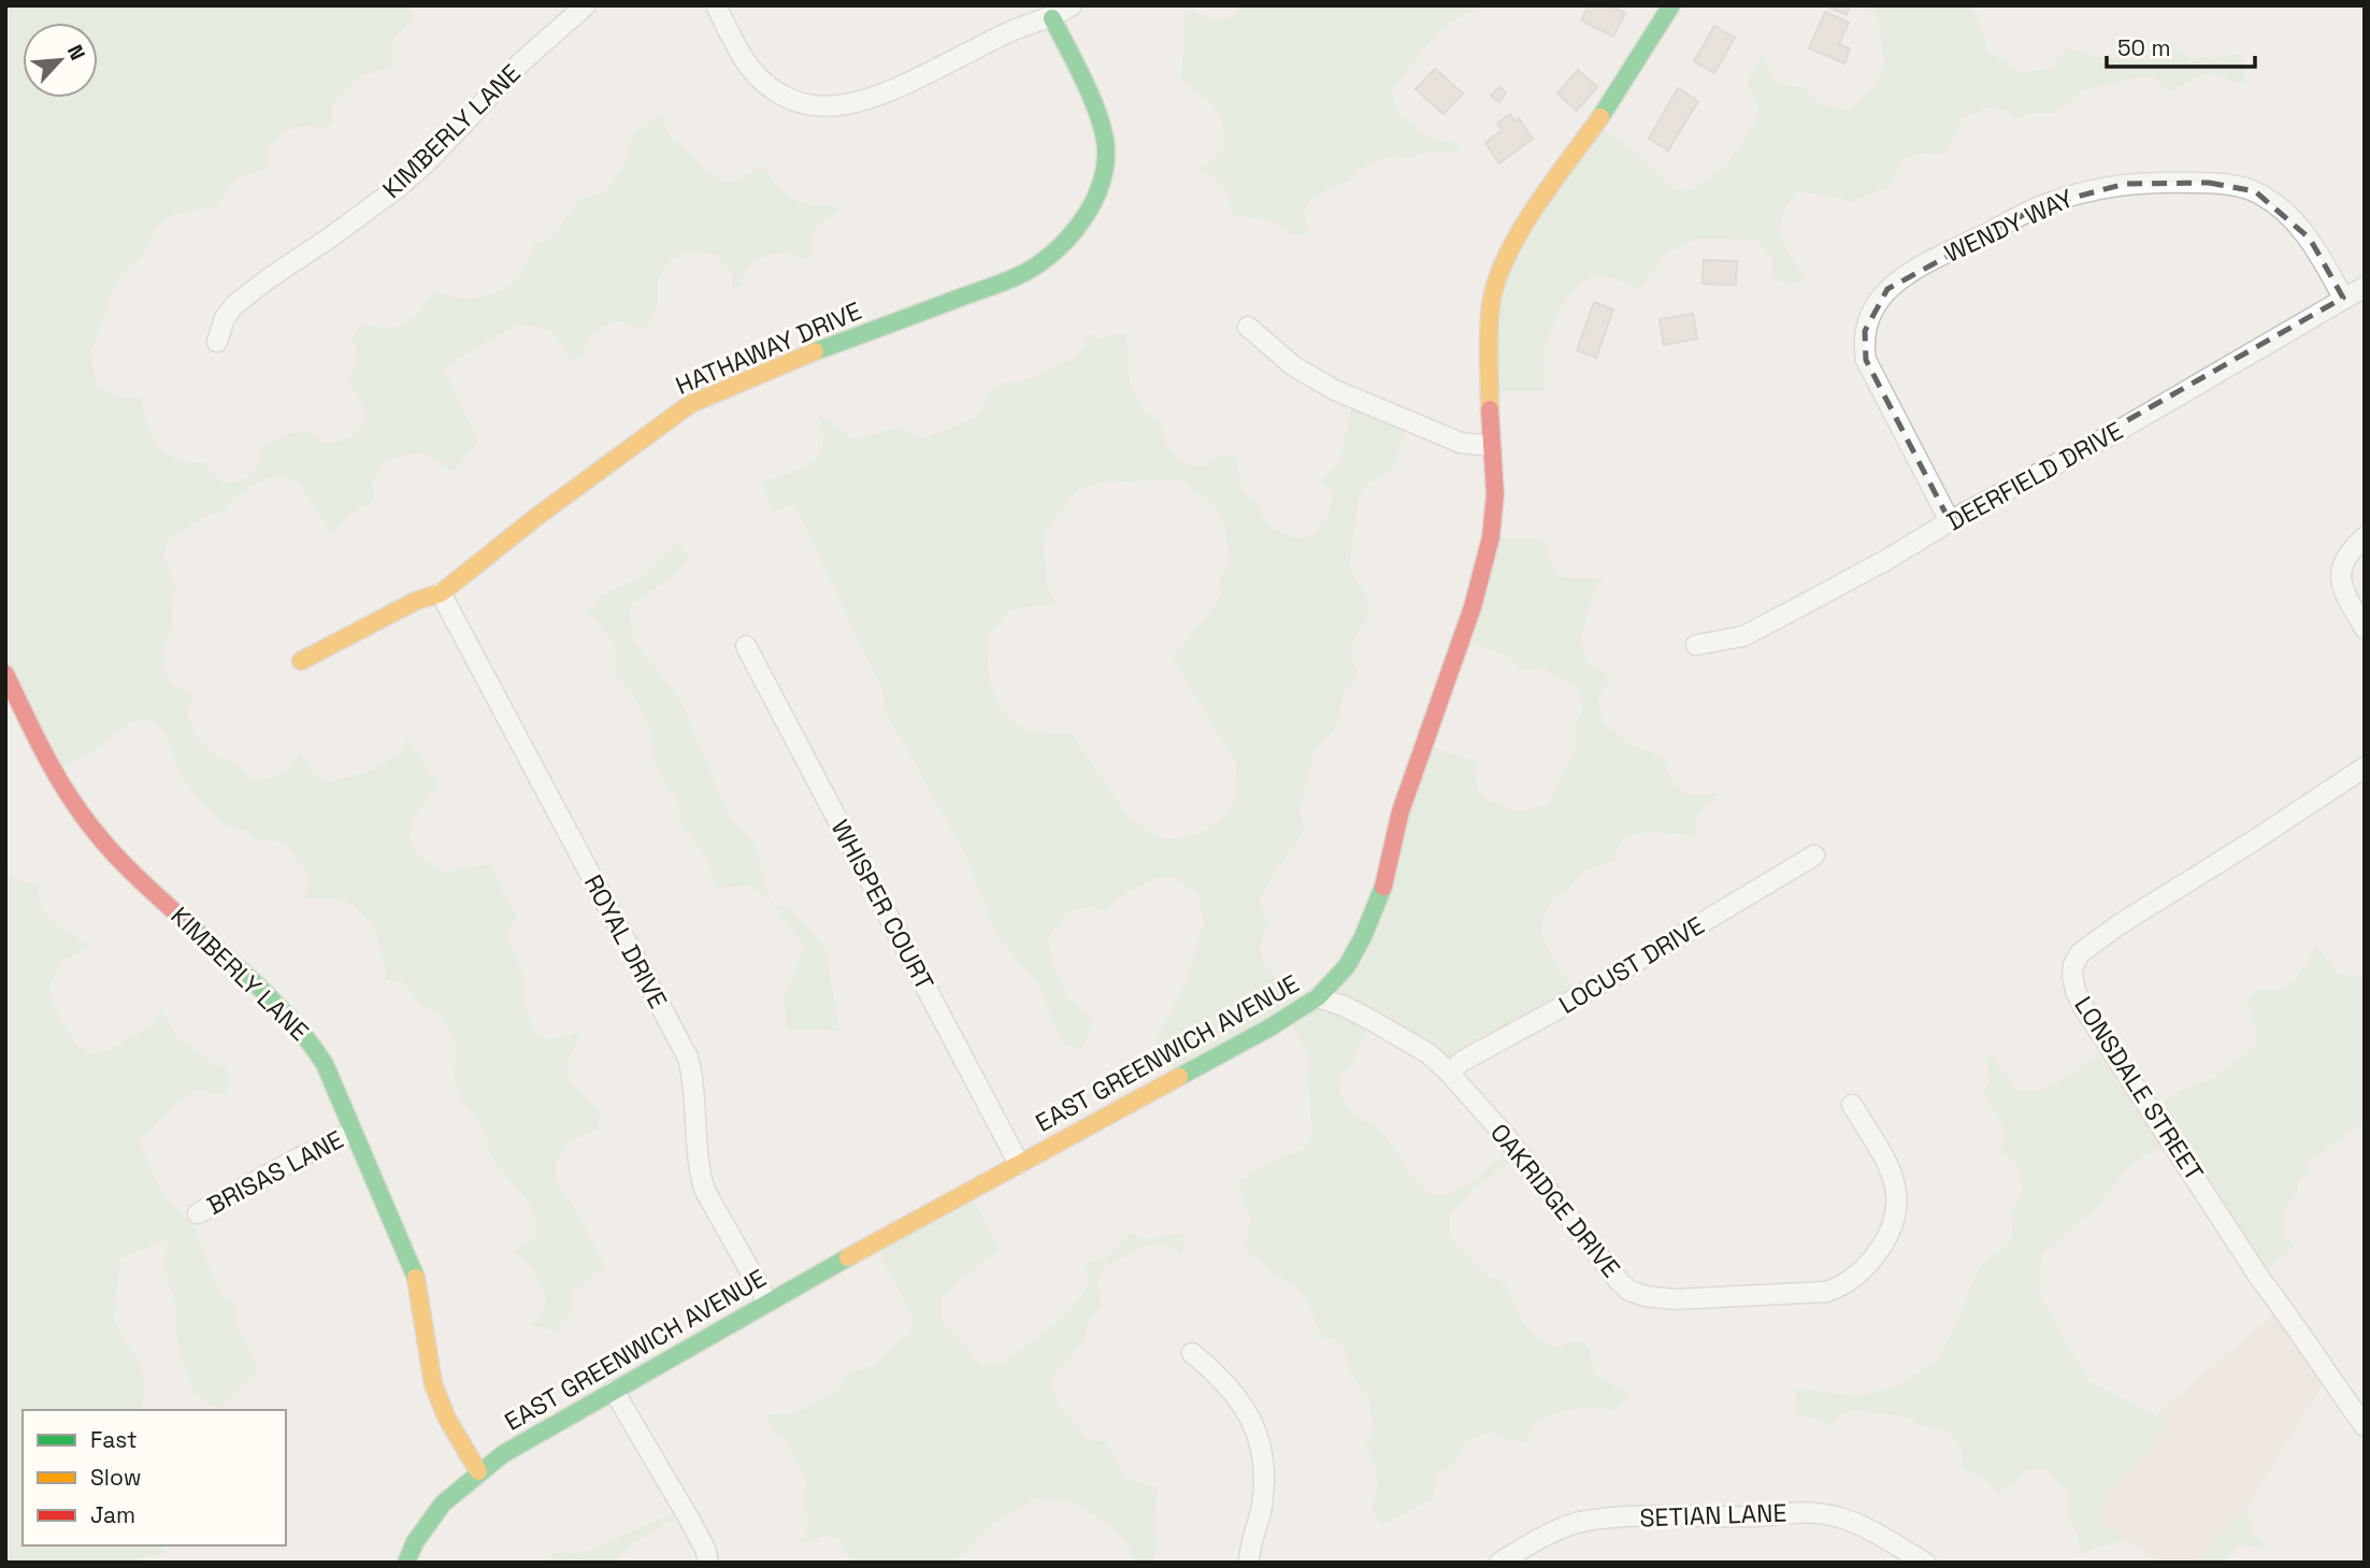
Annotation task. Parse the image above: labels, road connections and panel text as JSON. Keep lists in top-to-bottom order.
{
  "streets": {
    "street": [
      "KIMBERLY LANE",
      "WENDY WAY",
      "HATHAWAY DRIVE",
      "DEERFIELD DRIVE",
      "WHISPER COURT",
      "ROYAL DRIVE",
      "LOCUST DRIVE",
      "EAST GREENWICH AVENUE",
      "LONSDALE STREET",
      "BRISAS LANE",
      "OAKRIDGE DRIVE",
      "SETIAN LANE"
    ]
  },
  "crossings": [
    ["KIMBERLY LANE", "EAST GREENWICH AVENUE"],
    ["KIMBERLY LANE", "BRISAS LANE"],
    ["WENDY WAY", "DEERFIELD DRIVE"],
    ["HATHAWAY DRIVE", "ROYAL DRIVE"],
    ["WHISPER COURT", "EAST GREENWICH AVENUE"],
    ["ROYAL DRIVE", "EAST GREENWICH AVENUE"],
    ["LOCUST DRIVE", "OAKRIDGE DRIVE"],
    ["EAST GREENWICH AVENUE", "OAKRIDGE DRIVE"]
  ],
  "legend": ["Fast", "Slow", "Jam"],
  "scale_bar": "50 m",
  "north": "top right"
}
